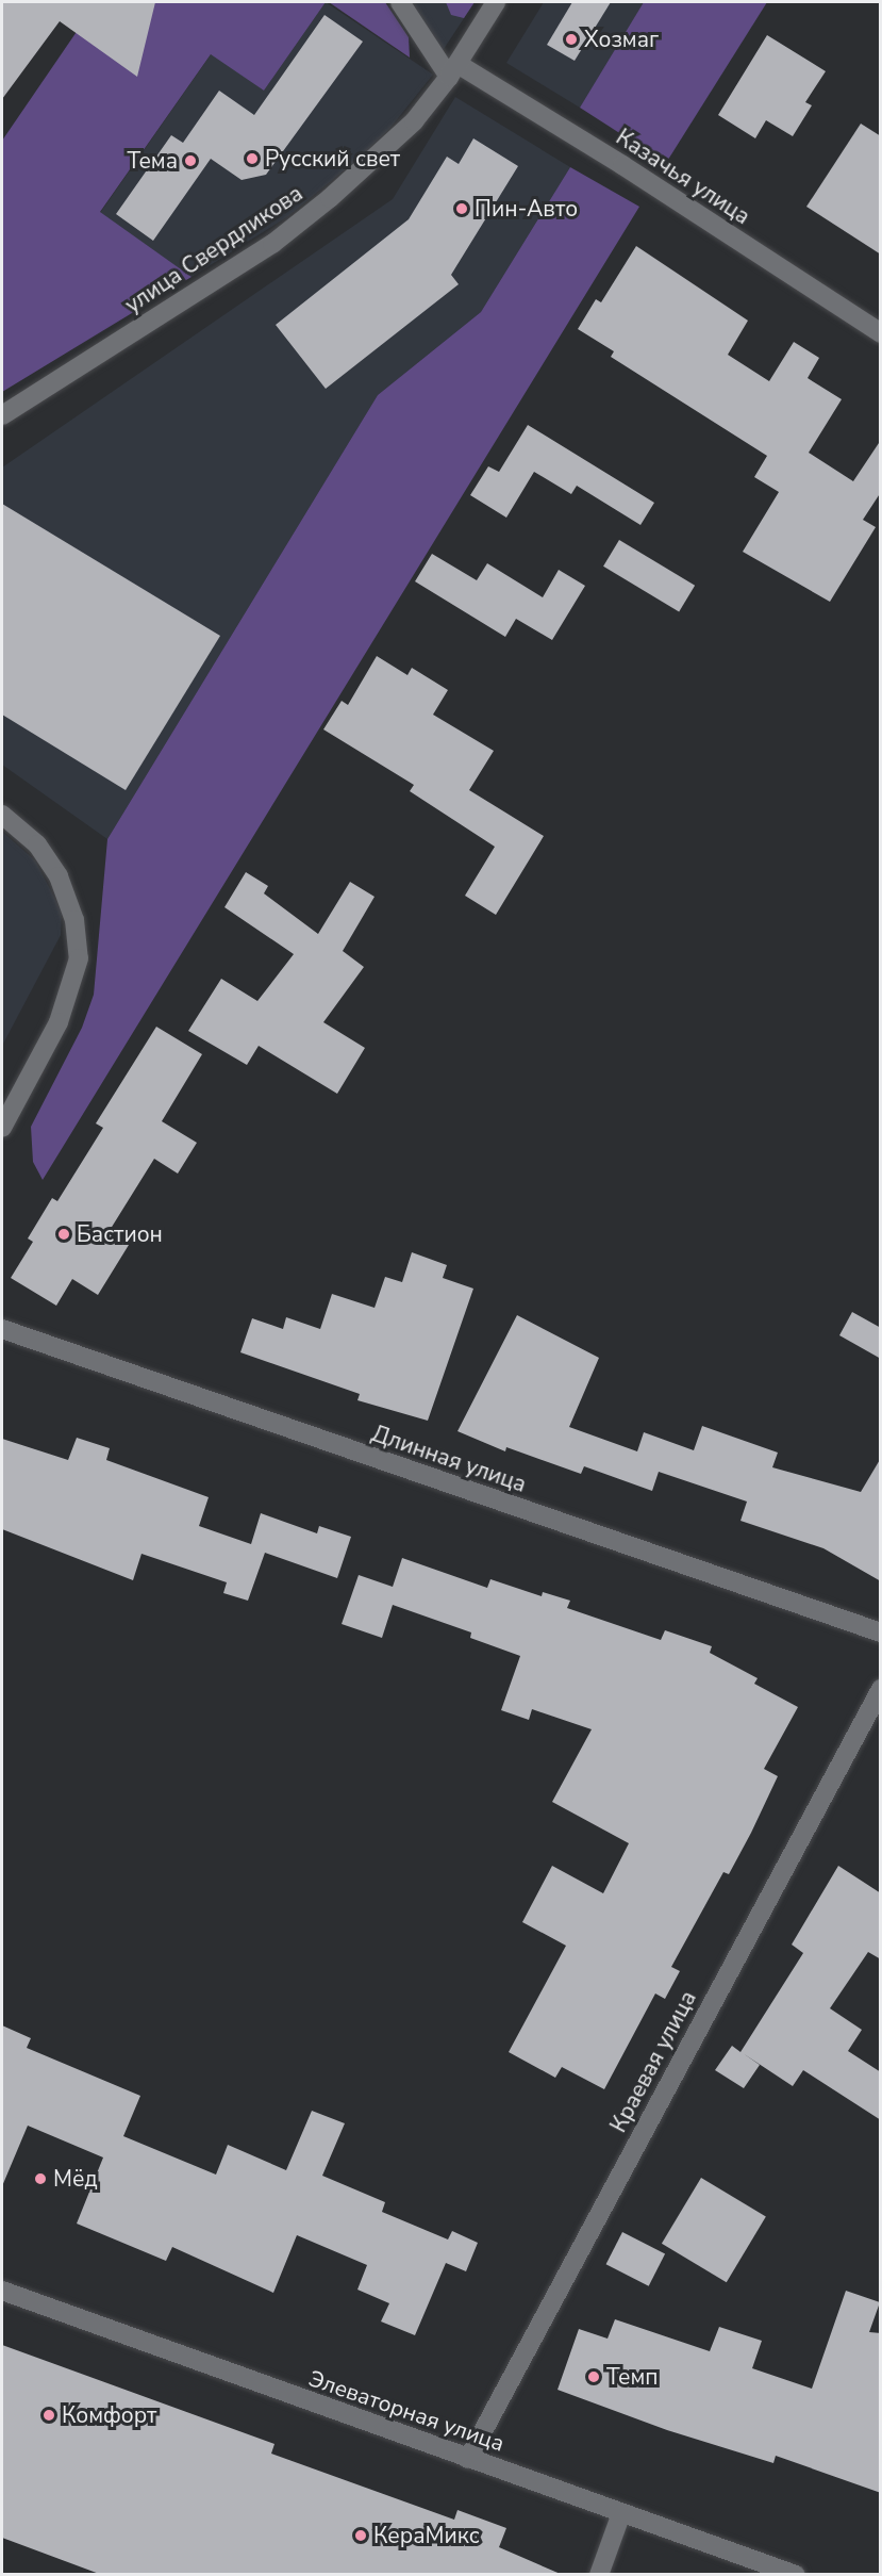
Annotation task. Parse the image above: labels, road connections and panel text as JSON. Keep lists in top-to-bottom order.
{
  "streets": {
    "street": [
      "Казачья улица",
      "улица Свердликова",
      "Длинная улица",
      "Краевая улица",
      "Элеваторная улица"
    ]
  },
  "crossings": [
    ["Казачья улица", "улица Свердликова"],
    ["Краевая улица", "Элеваторная улица"]
  ],
  "places": [
    "Хозмаг",
    "Русский свет",
    "Тема",
    "Пин-Авто",
    "Бастион",
    "Мёд",
    "Темп",
    "Комфорт",
    "КераМикс"
  ]
}
